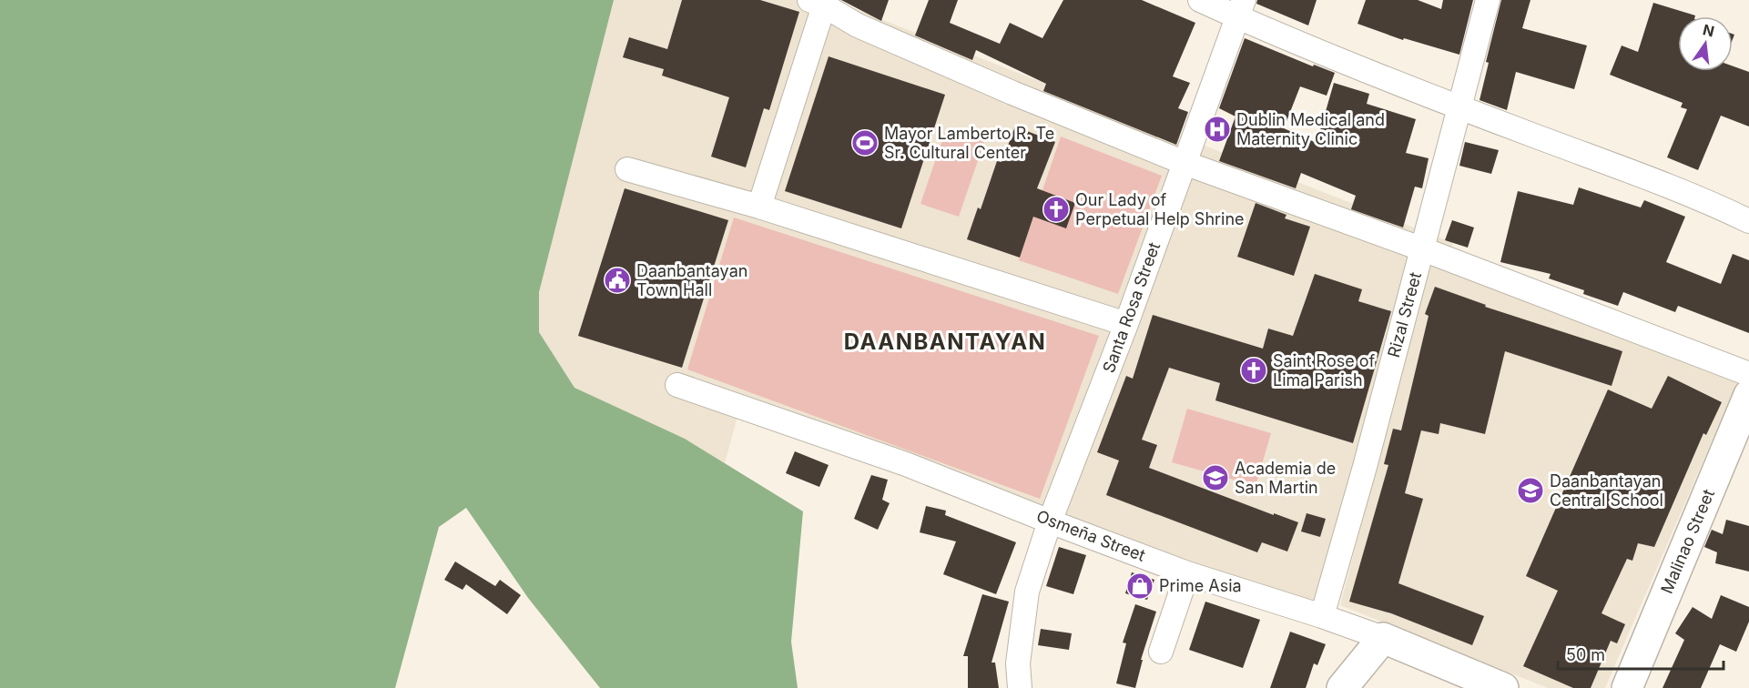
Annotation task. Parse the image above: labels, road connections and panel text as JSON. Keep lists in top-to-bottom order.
{
  "streets": {
    "main road": ["Osmeña Street", "Malinao Street"],
    "street": ["Santa Rosa Street", "Rizal Street"]
  },
  "crossings": [
    ["Santa Rosa Street", "Osmeña Street"],
    ["Rizal Street", "Osmeña Street"]
  ],
  "districts": ["DAANBANTAYAN"],
  "places": {
    "hospital": ["Dublin Medical and Maternity Clinic"],
    "sports": ["Mayor Lamberto R. Te Sr. Cultural Center"],
    "church": ["Our Lady of Perpetual Help Shrine", "Saint Rose of Lima Parish"],
    "public building": ["Daanbantayan Town Hall"],
    "school or university": ["Academia de San Martin", "Daanbantayan Central School"],
    "shop": ["Prime Asia"]
  },
  "scale_bar": "50 m",
  "north": "top"
}
